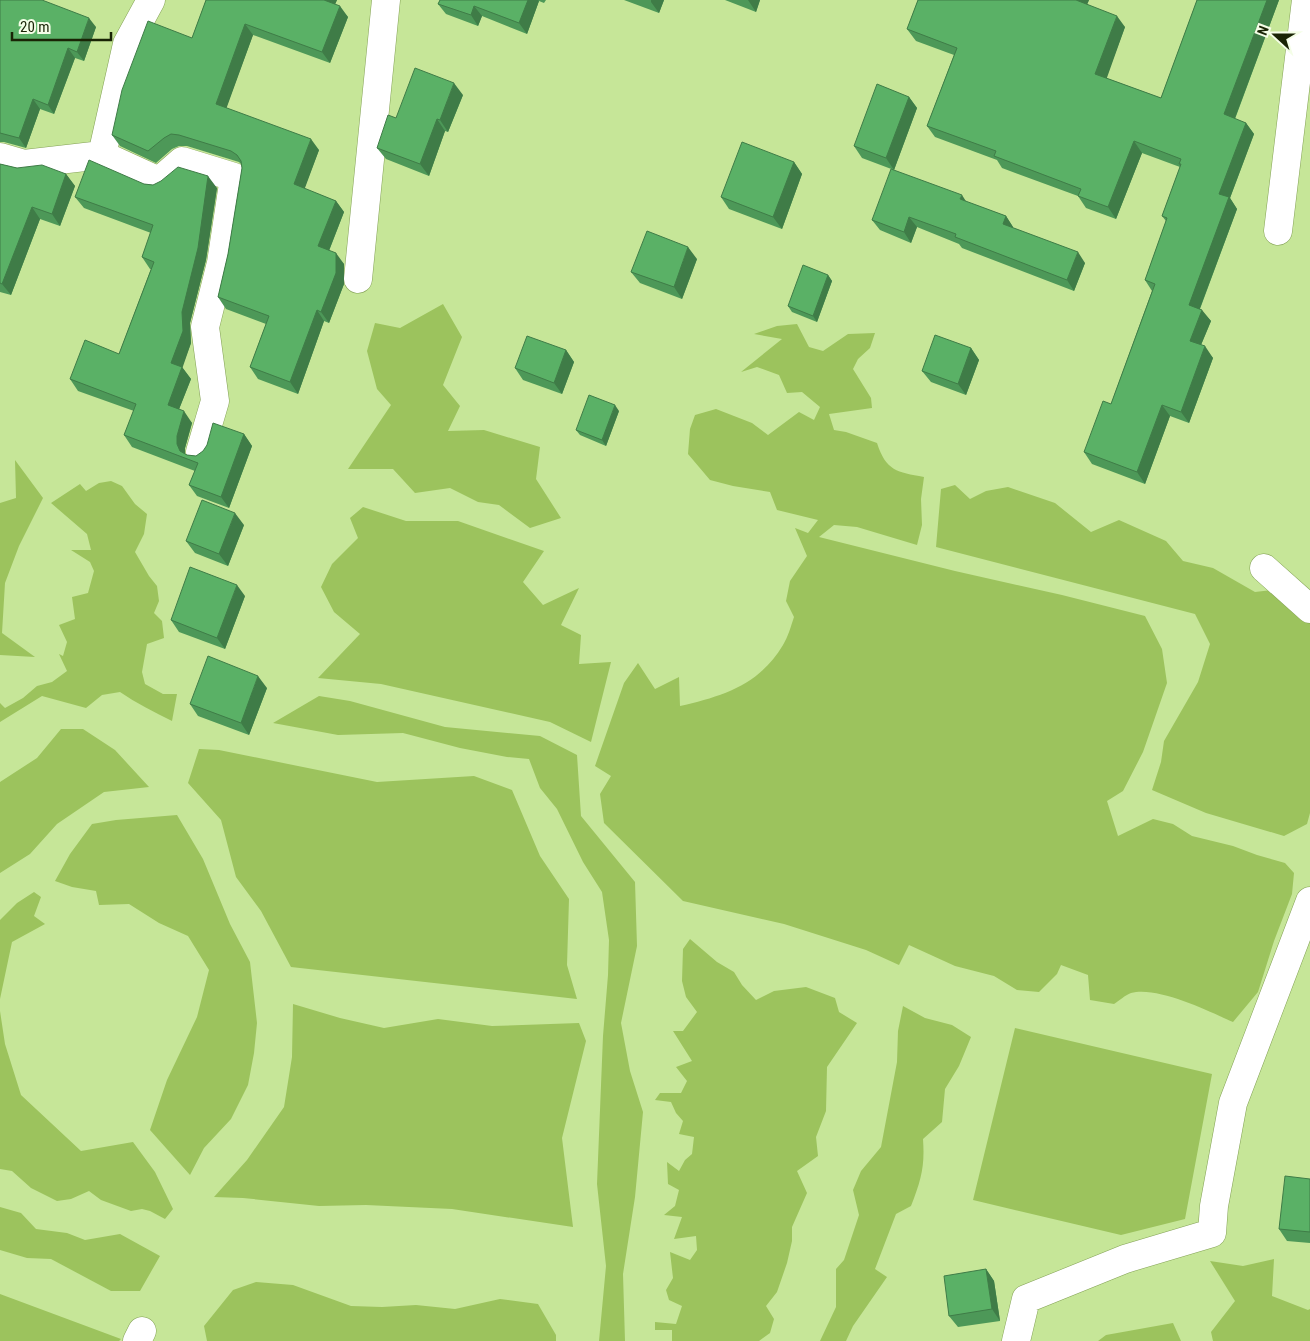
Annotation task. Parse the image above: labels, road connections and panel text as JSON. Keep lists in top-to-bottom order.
{
  "scale_bar": "20 m",
  "north": "left"
}
